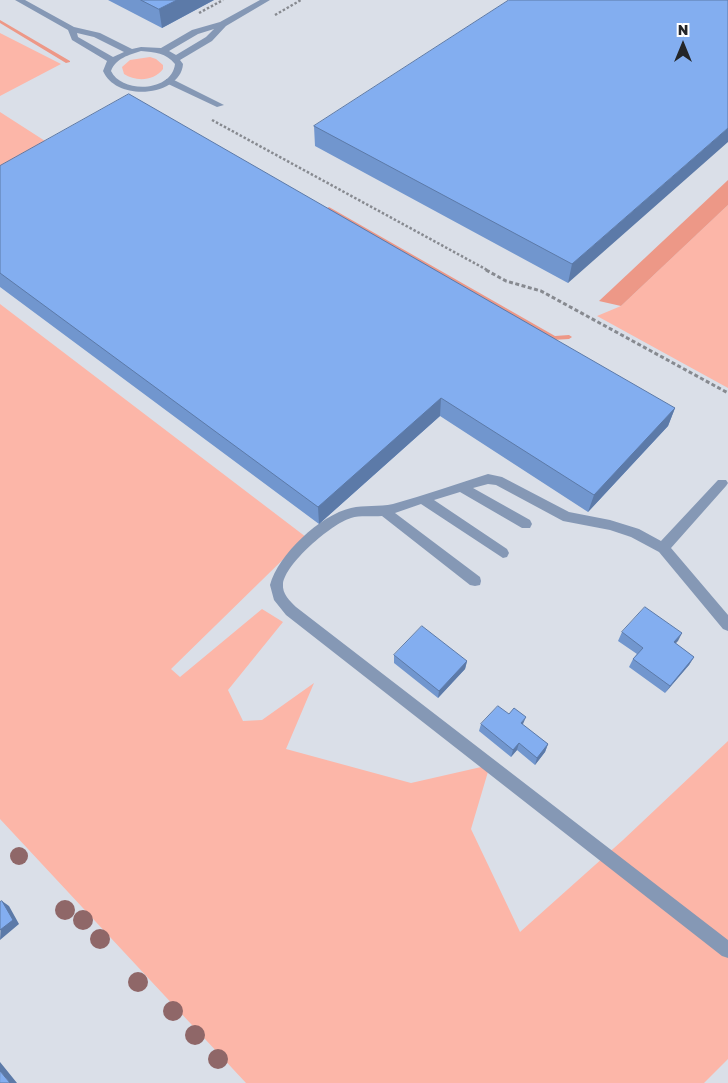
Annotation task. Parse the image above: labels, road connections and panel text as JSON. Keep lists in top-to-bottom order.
{
  "north": "top"
}
